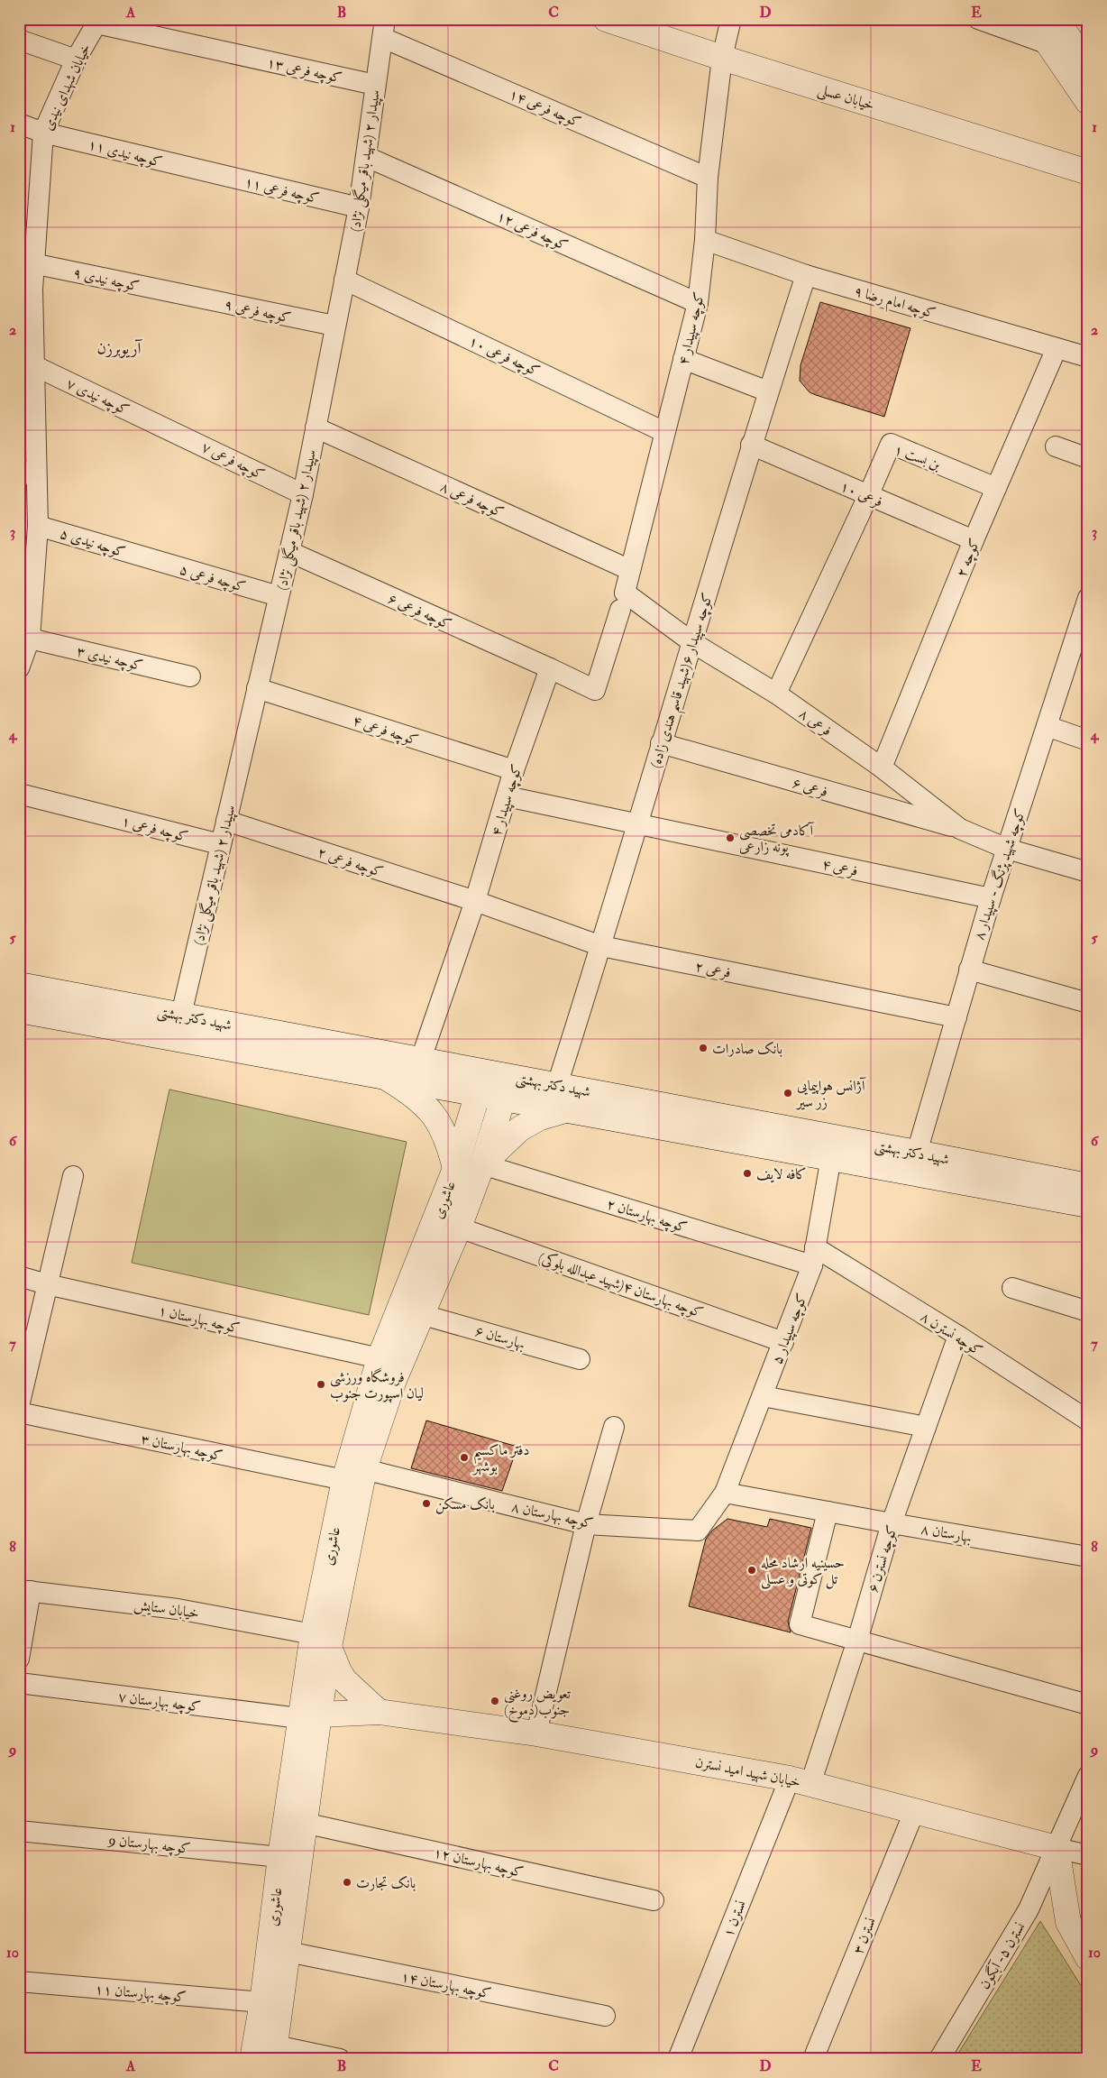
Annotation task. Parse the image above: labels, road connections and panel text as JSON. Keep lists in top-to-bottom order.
{
  "streets": {
    "street": [
      "کوچه فرعی ۱۳",
      "خیابان شهدای نیدی",
      "خیابان عسلی",
      "کوچه فرعی ۱۴",
      "کوچه نیدی ۱۱",
      "سپیدار ۲ (شهید باقر میگلی نژاد)",
      "کوچه فرعی ۱۱",
      "کوچه فرعی ۱۲",
      "کوچه نیدی ۹",
      "کوچه امام رضا ۹",
      "کوچه فرعی ۹",
      "کوچه سپیدار ۴",
      "کوچه فرعی ۱۰",
      "کوچه نیدی ۷",
      "بن بست ۱",
      "کوچه فرعی ۷",
      "فرعی ۱۰",
      "کوچه فرعی ۸",
      "کوچه نیدی ۵",
      "کوچه ۲",
      "کوچه فرعی ۵",
      "کوچه فرعی ۶",
      "کوچه نیدی ۳",
      "کوچه سپیدار ۶(شهید قاسم هندی زاده)",
      "فرعی ۸",
      "کوچه فرعی ۴",
      "فرعی ۶",
      "کوچه فرعی ۱",
      "کوچه فرعی ۲",
      "فرعی ۴",
      "کوچه شهید پژنگ - سپیدار ۸",
      "فرعی ۲",
      "شهید دکتر بهشتی",
      "عاشوری",
      "کوچه بهارستان ۲",
      "کوچه بهارستان ۴(شهید عبدالله بلوکی)",
      "کوچه بهارستان ۱",
      "کوچه سپیدار ۵",
      "کوچه نسترن ۸",
      "بهارستان ۶",
      "کوچه بهارستان ۳",
      "کوچه بهارستان ۸",
      "بهارستان ۸",
      "کوچه نسترن ۶",
      "خیابان ستایش",
      "کوچه بهارستان ۷",
      "خیابان شهید امید نسترن",
      "کوچه بهارستان 9",
      "کوچه بهارستان ۱۲",
      "نسترن ۱",
      "نسترن ۳",
      "نسترن ۵- آبگون",
      "کوچه بهارستان ۱۴",
      "کوچه بهارستان ۱۱"
    ]
  },
  "crossings": [
    ["کوچه فرعی ۱۳", "خیابان شهدای نیدی"],
    ["کوچه فرعی ۱۳", "سپیدار ۲ (شهید باقر میگلی نژاد)"],
    ["خیابان شهدای نیدی", "کوچه نیدی ۱۱"],
    ["خیابان شهدای نیدی", "کوچه نیدی ۹"],
    ["خیابان شهدای نیدی", "کوچه نیدی ۷"],
    ["خیابان شهدای نیدی", "کوچه نیدی ۵"],
    ["خیابان شهدای نیدی", "کوچه نیدی ۳"],
    ["خیابان عسلی", "کوچه سپیدار ۴"],
    ["کوچه فرعی ۱۴", "سپیدار ۲ (شهید باقر میگلی نژاد)"],
    ["کوچه فرعی ۱۴", "کوچه سپیدار ۴"],
    ["کوچه نیدی ۱۱", "کوچه فرعی ۱۱"],
    ["سپیدار ۲ (شهید باقر میگلی نژاد)", "کوچه فرعی ۱۱"],
    ["سپیدار ۲ (شهید باقر میگلی نژاد)", "کوچه فرعی ۱۲"],
    ["سپیدار ۲ (شهید باقر میگلی نژاد)", "کوچه فرعی ۹"],
    ["سپیدار ۲ (شهید باقر میگلی نژاد)", "کوچه فرعی ۱۰"],
    ["سپیدار ۲ (شهید باقر میگلی نژاد)", "کوچه فرعی ۷"],
    ["سپیدار ۲ (شهید باقر میگلی نژاد)", "کوچه فرعی ۸"],
    ["سپیدار ۲ (شهید باقر میگلی نژاد)", "کوچه فرعی ۵"],
    ["سپیدار ۲ (شهید باقر میگلی نژاد)", "کوچه فرعی ۶"],
    ["سپیدار ۲ (شهید باقر میگلی نژاد)", "کوچه فرعی ۴"],
    ["سپیدار ۲ (شهید باقر میگلی نژاد)", "کوچه فرعی ۱"],
    ["سپیدار ۲ (شهید باقر میگلی نژاد)", "کوچه فرعی ۲"],
    ["سپیدار ۲ (شهید باقر میگلی نژاد)", "شهید دکتر بهشتی"],
    ["کوچه فرعی ۱۲", "کوچه سپیدار ۴"],
    ["کوچه نیدی ۹", "کوچه فرعی ۹"],
    ["کوچه امام رضا ۹", "کوچه سپیدار ۴"],
    ["کوچه امام رضا ۹", "کوچه ۲"],
    ["کوچه امام رضا ۹", "کوچه سپیدار ۶(شهید قاسم هندی زاده)"],
    ["کوچه سپیدار ۴", "کوچه فرعی ۱۰"],
    ["کوچه سپیدار ۴", "کوچه فرعی ۸"],
    ["کوچه سپیدار ۴", "کوچه فرعی ۶"],
    ["کوچه سپیدار ۴", "فرعی ۸"],
    ["کوچه سپیدار ۴", "کوچه فرعی ۴"],
    ["کوچه سپیدار ۴", "کوچه فرعی ۲"],
    ["کوچه سپیدار ۴", "فرعی ۲"],
    ["کوچه سپیدار ۴", "شهید دکتر بهشتی"],
    ["کوچه نیدی ۷", "کوچه فرعی ۷"],
    ["بن بست ۱", "فرعی ۱۰"],
    ["بن بست ۱", "کوچه ۲"],
    ["فرعی ۱۰", "کوچه ۲"],
    ["فرعی ۱۰", "کوچه سپیدار ۶(شهید قاسم هندی زاده)"],
    ["کوچه نیدی ۵", "کوچه فرعی ۵"],
    ["کوچه ۲", "فرعی ۸"],
    ["کوچه سپیدار ۶(شهید قاسم هندی زاده)", "فرعی ۸"],
    ["کوچه سپیدار ۶(شهید قاسم هندی زاده)", "فرعی ۶"],
    ["کوچه سپیدار ۶(شهید قاسم هندی زاده)", "فرعی ۴"],
    ["کوچه سپیدار ۶(شهید قاسم هندی زاده)", "فرعی ۲"],
    ["کوچه سپیدار ۶(شهید قاسم هندی زاده)", "شهید دکتر بهشتی"],
    ["فرعی ۸", "فرعی ۶"],
    ["فرعی ۸", "کوچه شهید پژنگ - سپیدار ۸"],
    ["کوچه فرعی ۲", "فرعی ۲"],
    ["فرعی ۴", "کوچه شهید پژنگ - سپیدار ۸"],
    ["کوچه شهید پژنگ - سپیدار ۸", "فرعی ۲"],
    ["کوچه شهید پژنگ - سپیدار ۸", "شهید دکتر بهشتی"],
    ["شهید دکتر بهشتی", "عاشوری"],
    ["شهید دکتر بهشتی", "کوچه سپیدار ۵"],
    ["عاشوری", "کوچه بهارستان ۲"],
    ["عاشوری", "کوچه بهارستان ۴(شهید عبدالله بلوکی)"],
    ["عاشوری", "کوچه بهارستان ۱"],
    ["عاشوری", "بهارستان ۶"],
    ["عاشوری", "کوچه بهارستان ۳"],
    ["عاشوری", "کوچه بهارستان ۸"],
    ["عاشوری", "خیابان ستایش"],
    ["عاشوری", "کوچه بهارستان ۷"],
    ["عاشوری", "خیابان شهید امید نسترن"],
    ["عاشوری", "کوچه بهارستان 9"],
    ["عاشوری", "کوچه بهارستان ۱۲"],
    ["عاشوری", "کوچه بهارستان ۱۴"],
    ["عاشوری", "کوچه بهارستان ۱۱"],
    ["کوچه بهارستان ۲", "کوچه سپیدار ۵"],
    ["کوچه بهارستان ۲", "کوچه نسترن ۸"],
    ["کوچه بهارستان ۴(شهید عبدالله بلوکی)", "کوچه سپیدار ۵"],
    ["کوچه سپیدار ۵", "کوچه نسترن ۸"],
    ["کوچه سپیدار ۵", "کوچه بهارستان ۸"],
    ["کوچه سپیدار ۵", "بهارستان ۸"],
    ["کوچه نسترن ۸", "کوچه نسترن ۶"],
    ["کوچه بهارستان ۳", "کوچه بهارستان ۸"],
    ["کوچه بهارستان ۸", "بهارستان ۸"],
    ["بهارستان ۸", "کوچه نسترن ۶"],
    ["کوچه نسترن ۶", "خیابان شهید امید نسترن"],
    ["کوچه نسترن ۶", "نسترن ۱"],
    ["کوچه بهارستان ۷", "خیابان شهید امید نسترن"],
    ["خیابان شهید امید نسترن", "نسترن ۱"],
    ["خیابان شهید امید نسترن", "نسترن ۳"],
    ["خیابان شهید امید نسترن", "نسترن ۵- آبگون"]
  ],
  "districts": ["آریو‌برزن"],
  "places": [
    "آکادمی تخصصی پونه زارعی",
    "بانک صادرات",
    "آژانس هواپیمایی زر سیر",
    "کافه لایف",
    "فروشگاه ورزشی لیان اسپورت جنوب",
    "دفتر ماکسیم بوشهر",
    "بانک مسکن",
    "حسینیه ارشاد محله تل کوتی و عسلی",
    "تعويض روغنی جنوب(دموخ)",
    "بانک تجارت"
  ],
  "grid": {
    "columns": [
      "A",
      "B",
      "C",
      "D",
      "E"
    ],
    "rows": [
      "1",
      "2",
      "3",
      "4",
      "5",
      "6",
      "7",
      "8",
      "9",
      "10"
    ]
  }
}
